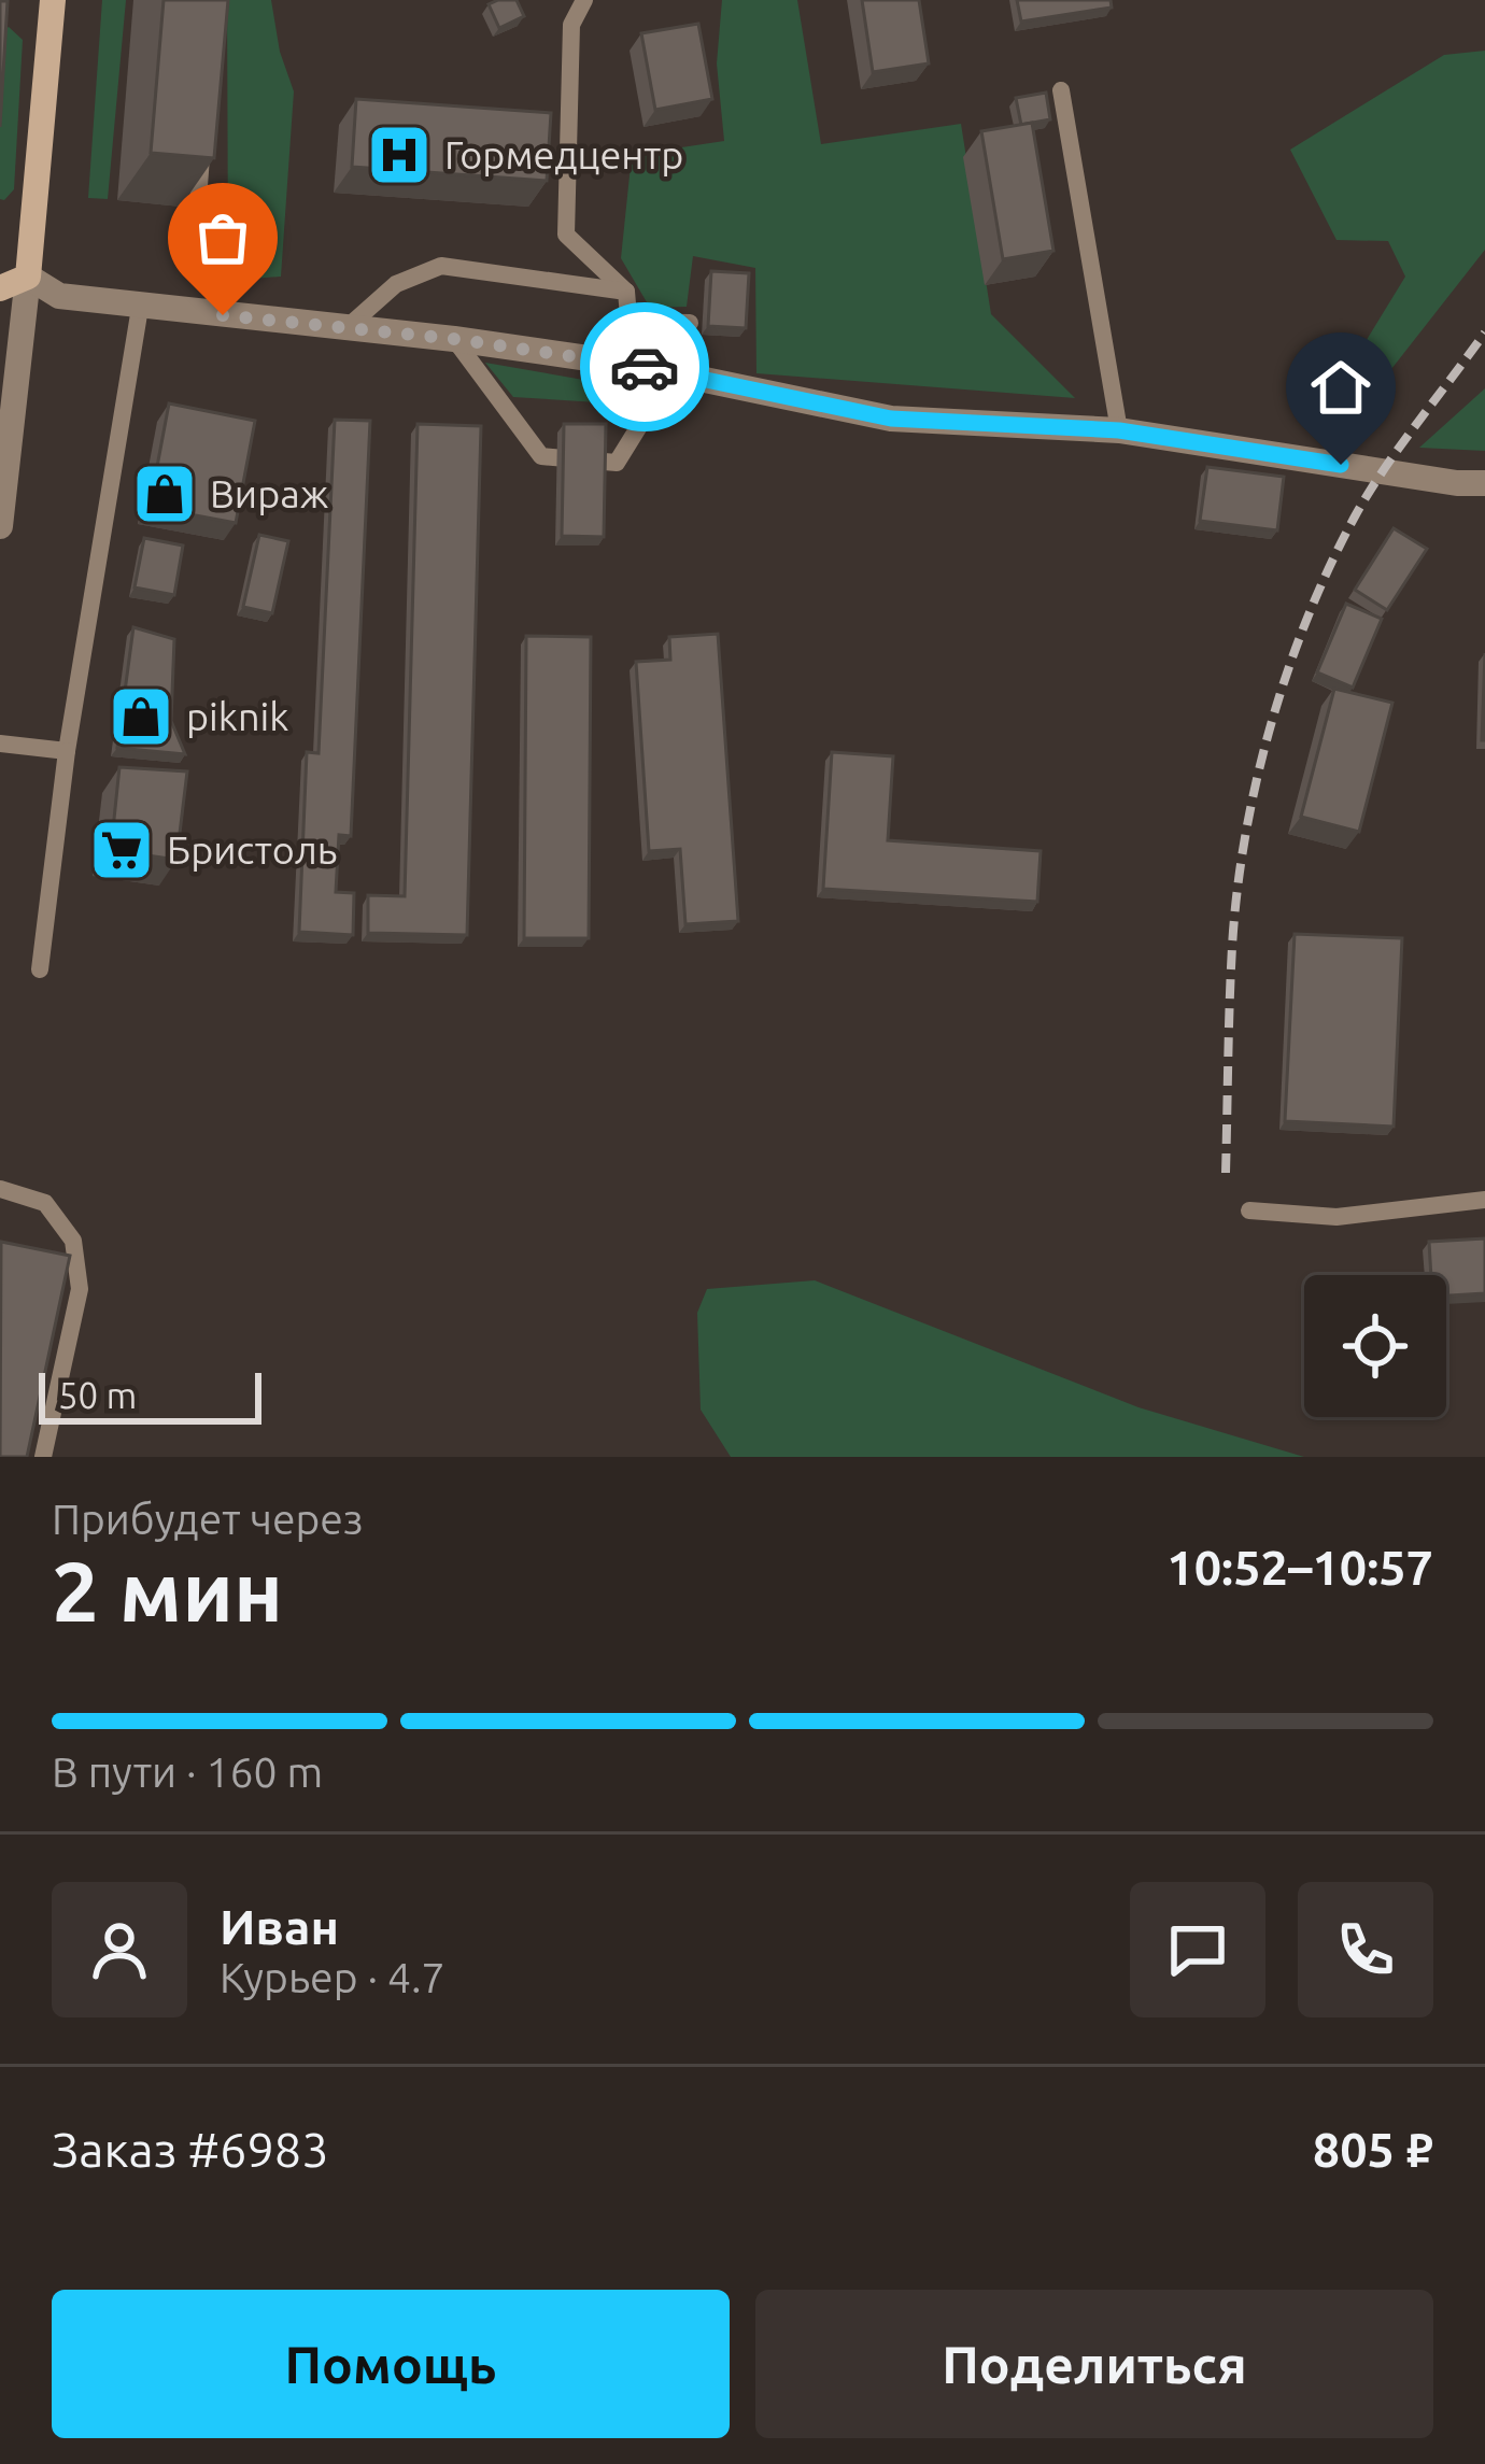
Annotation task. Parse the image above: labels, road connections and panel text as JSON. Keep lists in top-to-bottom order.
{
  "places": {
    "hospital": ["Гормедцентр"],
    "shop": ["Вираж", "piknik"],
    "supermarket": ["Бристоль"]
  },
  "scale_bar": "50 m",
  "page": {
    "scale": "50 m",
    "heading": ["2 мин", "Прибудет через", "10:52–10:57"],
    "panel": [
      "Иван",
      "Курьер · 4.7",
      "Заказ #6983",
      "805 ₽"
    ],
    "bar": "В пути · 160 m",
    "buttons": ["Помощь", "Поделиться"]
  }
}
